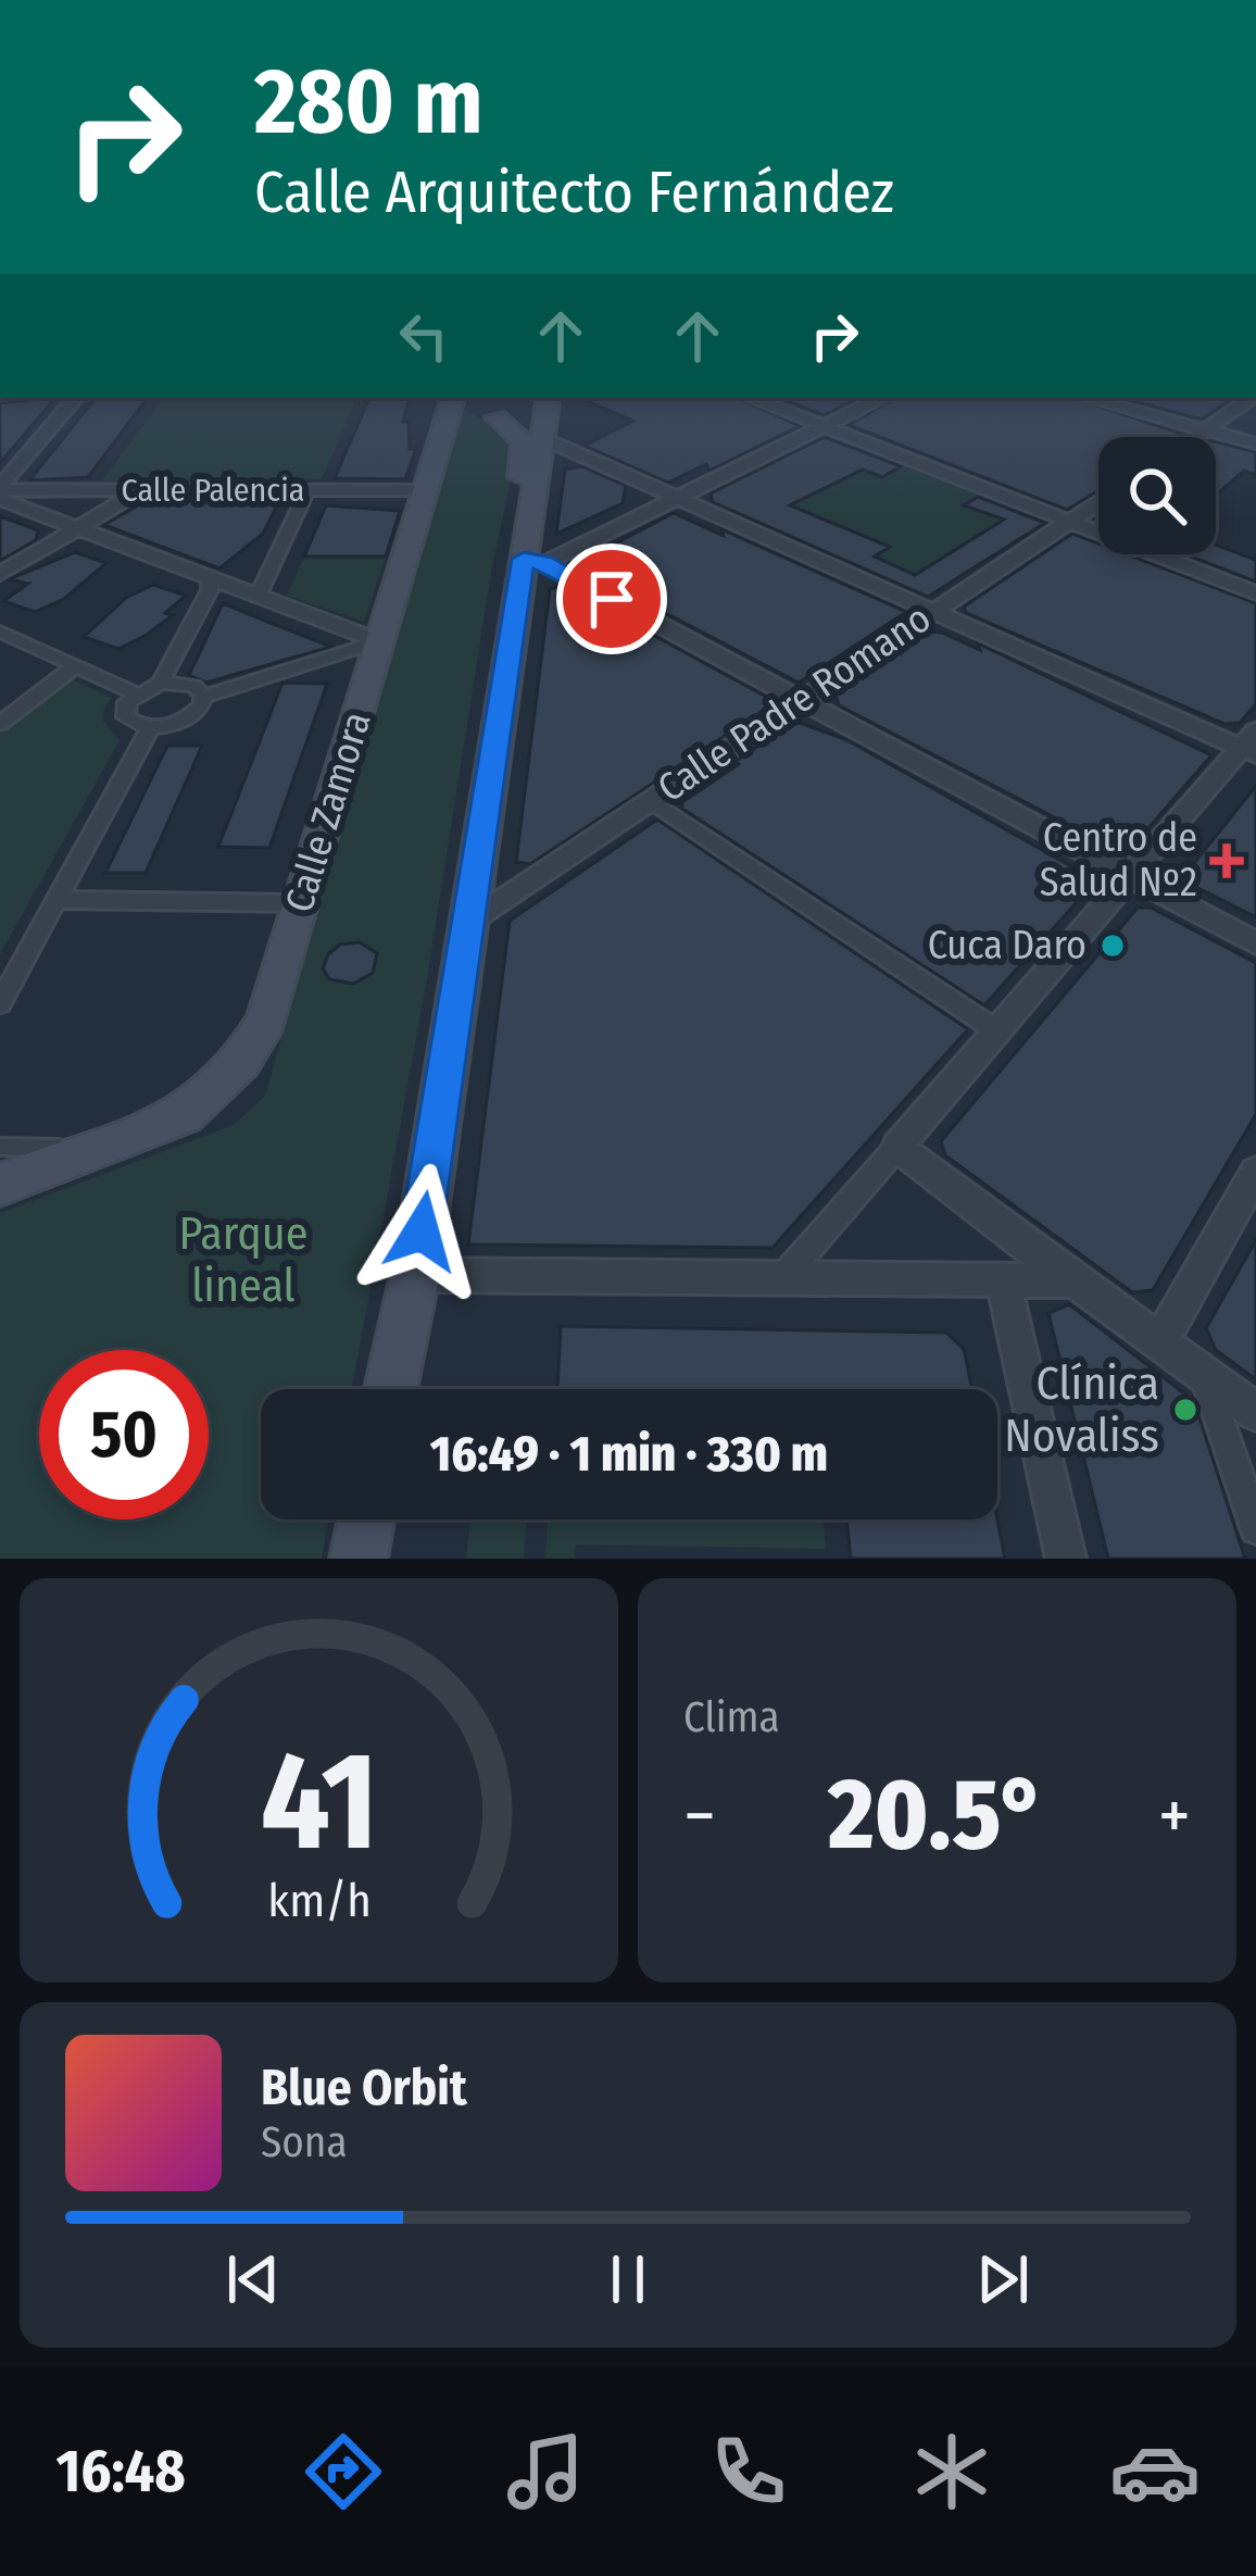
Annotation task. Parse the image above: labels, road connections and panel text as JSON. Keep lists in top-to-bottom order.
{
  "streets": {
    "main road": ["Calle Zamora"],
    "street": ["Calle Palencia", "Calle Padre Romano"]
  },
  "crossings": [
    ["Calle Palencia", "Calle Zamora"]
  ],
  "parks": ["Parque lineal"],
  "places": {
    "health": ["Centro de Salud Nº2"],
    "other": ["Cuca Daro", "Clínica Novaliss"]
  },
  "page": {
    "turn": ["280 m", "Calle Arquitecto Fernández"],
    "limit": "50",
    "trip": "16:49 · 1 min · 330 m",
    "tile": "Clima",
    "heat": ["−", "20.5°", "+"],
    "song": ["Blue Orbit", "Sona"],
    "tabs": "16:48",
    "gauge": ["41", "km/h"]
  }
}
